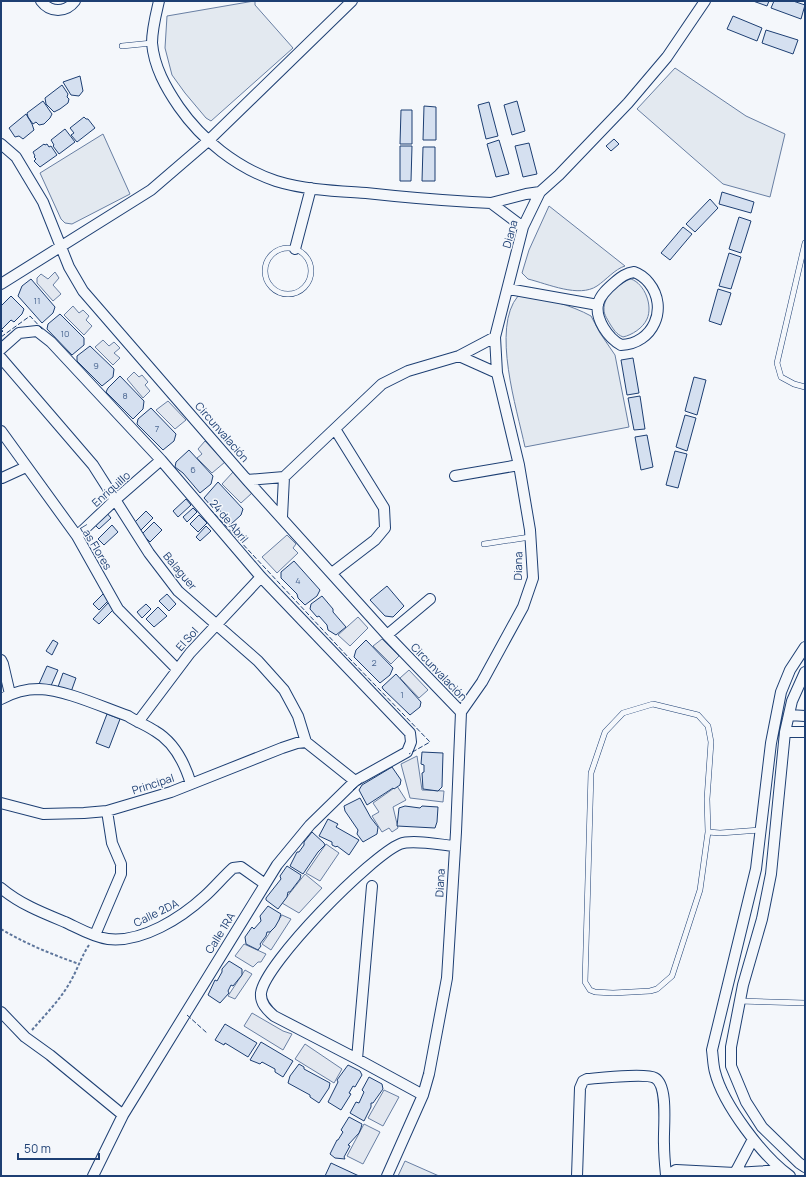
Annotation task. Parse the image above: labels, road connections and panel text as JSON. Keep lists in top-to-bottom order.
{
  "streets": {
    "street": [
      "Diana",
      "Circunvalación",
      "Enriquillo",
      "24 de Abril",
      "Las Flores",
      "Balaguer",
      "El Sol",
      "Principal",
      "Calle 2DA",
      "Calle 1RA"
    ]
  },
  "crossings": [
    ["Diana", "Circunvalación"],
    ["Enriquillo", "24 de Abril"],
    ["Enriquillo", "Las Flores"],
    ["Enriquillo", "Balaguer"],
    ["24 de Abril", "El Sol"],
    ["24 de Abril", "Calle 1RA"],
    ["Las Flores", "El Sol"],
    ["Balaguer", "El Sol"],
    ["Balaguer", "Principal"],
    ["Calle 2DA", "Calle 1RA"]
  ],
  "house_numbers": [
    "11",
    "10",
    "9",
    "8",
    "7",
    "6",
    "4",
    "2",
    "1"
  ],
  "scale_bar": "50 m"
}
